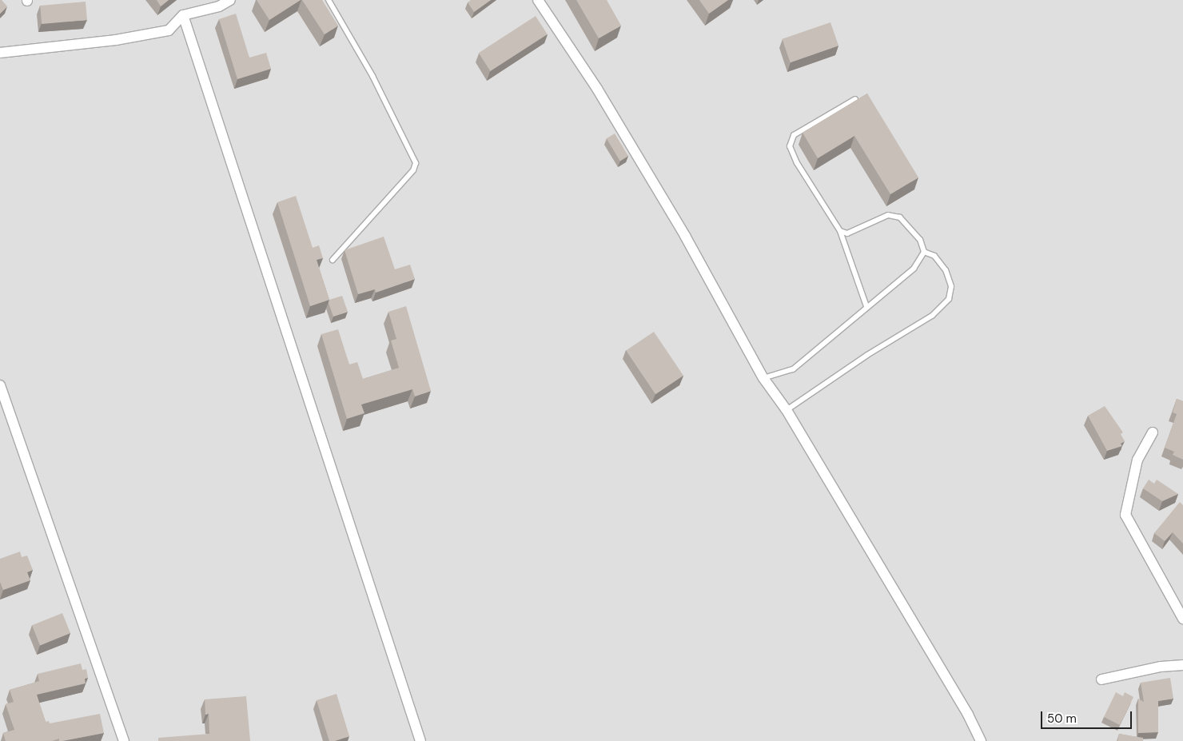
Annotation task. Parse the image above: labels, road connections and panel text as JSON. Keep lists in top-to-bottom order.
{
  "scale_bar": "50 m"
}
